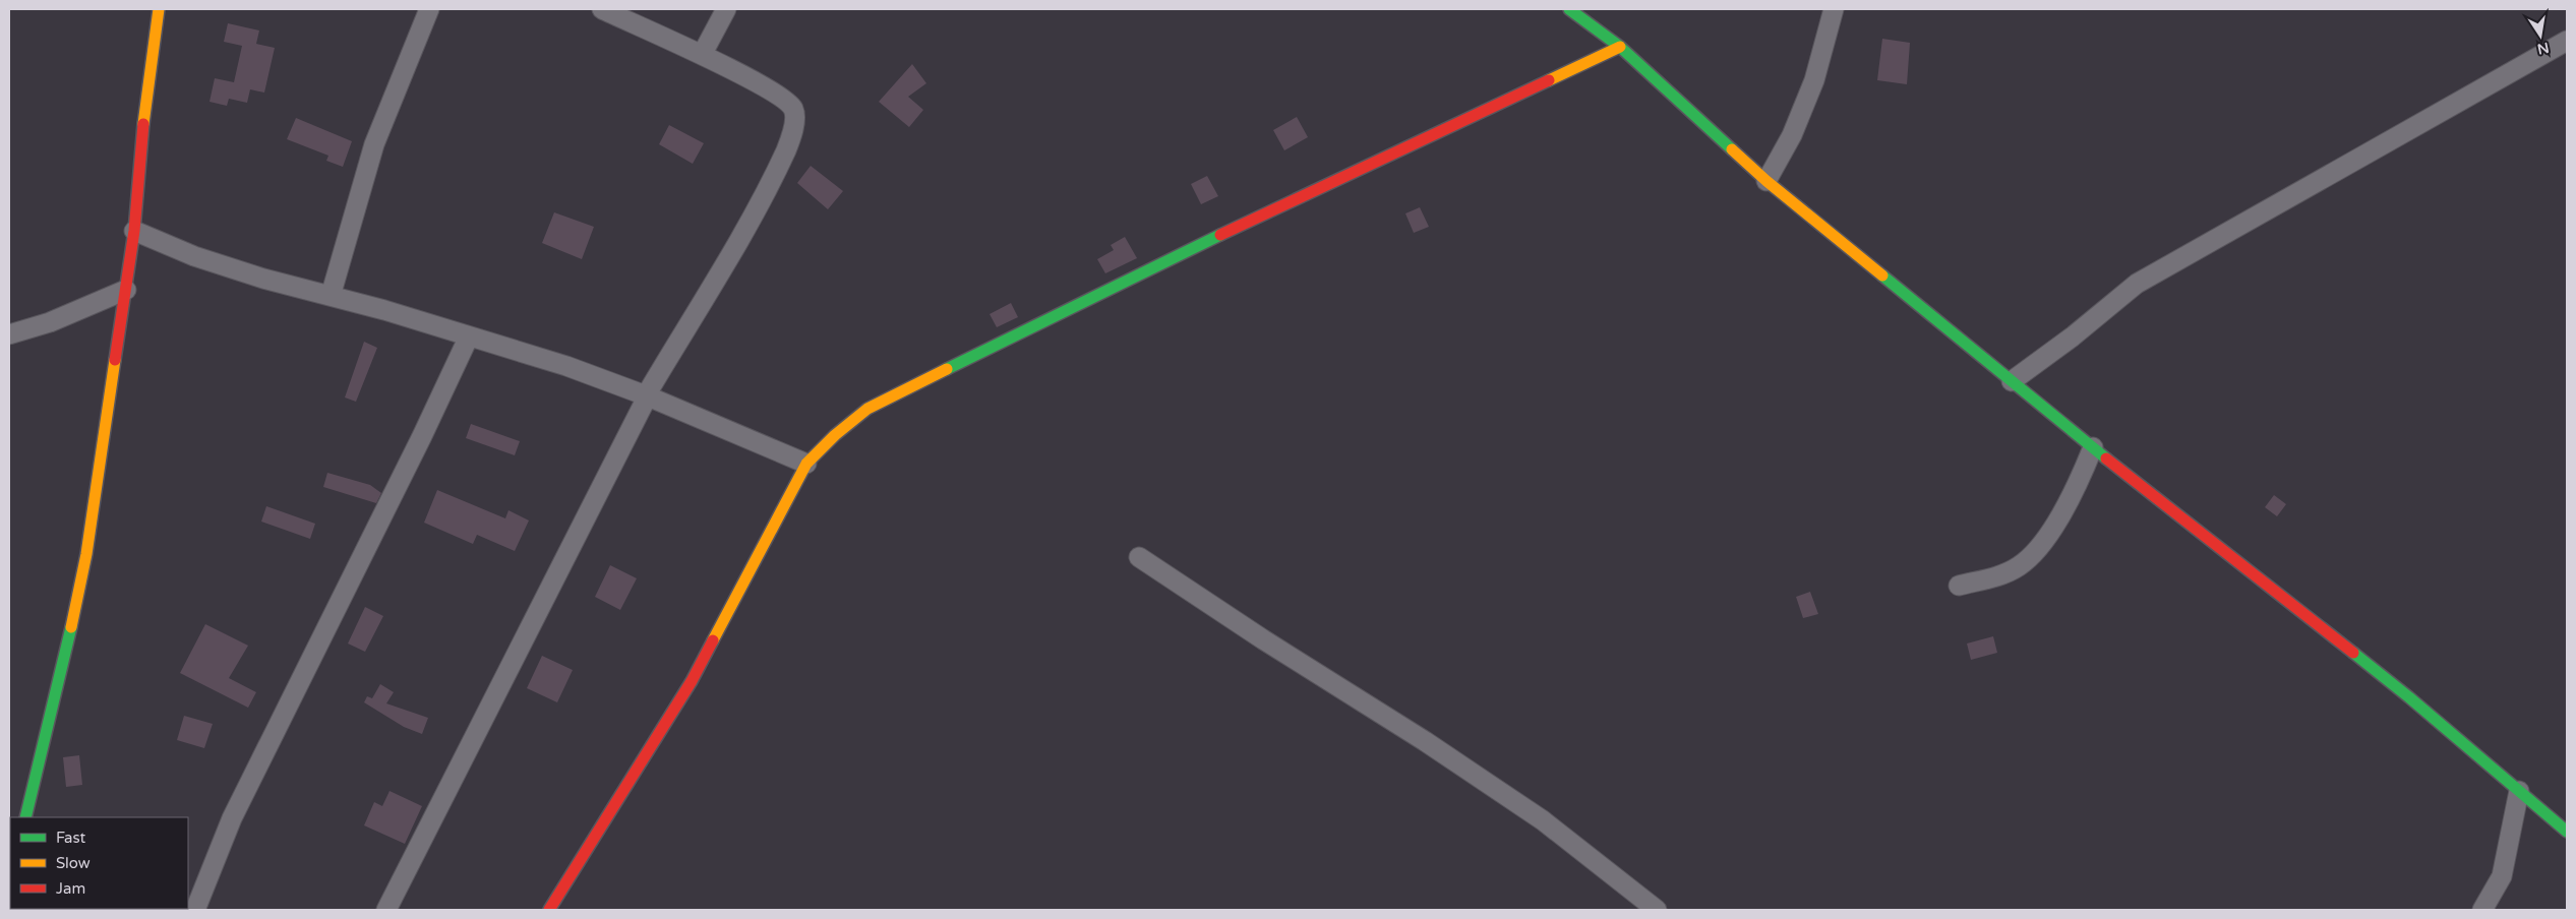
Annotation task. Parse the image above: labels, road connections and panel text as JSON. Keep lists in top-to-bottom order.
{
  "legend": ["Fast", "Slow", "Jam"],
  "north": "bottom"
}
